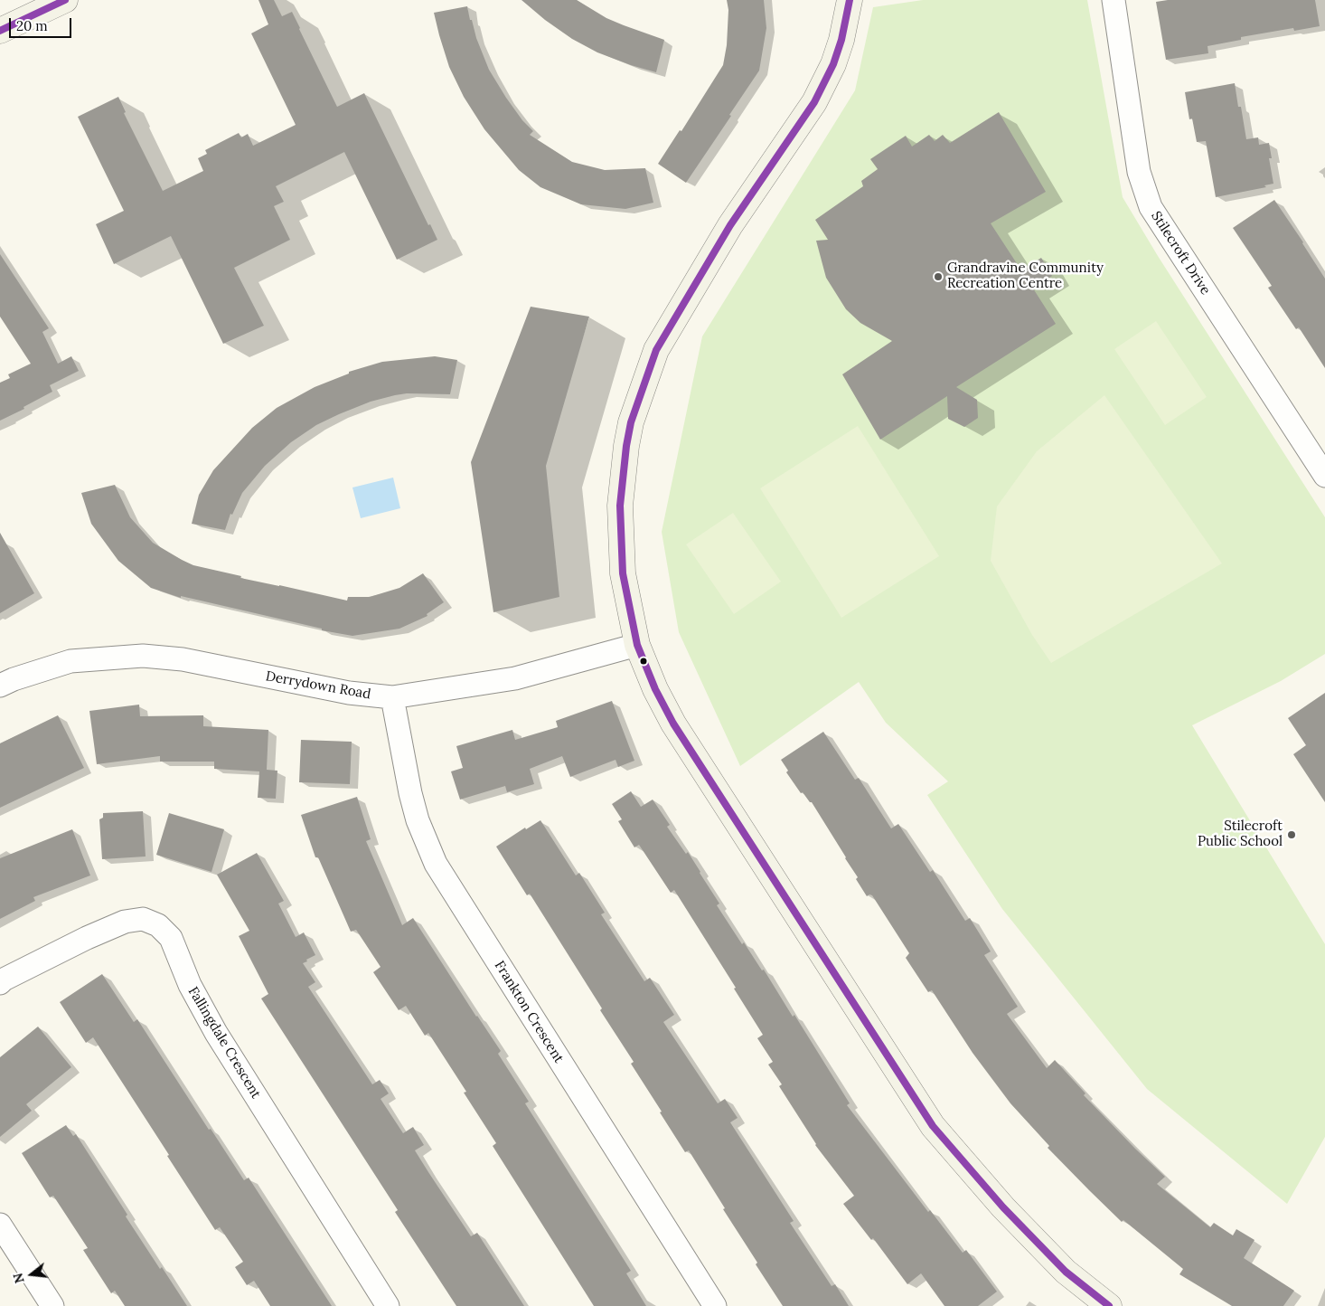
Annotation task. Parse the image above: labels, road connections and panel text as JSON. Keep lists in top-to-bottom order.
{
  "streets": {
    "street": [
      "Stilecroft Drive",
      "Derrydown Road",
      "Frankton Crescent",
      "Fallingdale Crescent"
    ]
  },
  "crossings": [
    ["Derrydown Road", "Frankton Crescent"]
  ],
  "places": ["Grandravine Community Recreation Centre", "Stilecroft Public School"],
  "scale_bar": "20 m",
  "north": "left"
}
